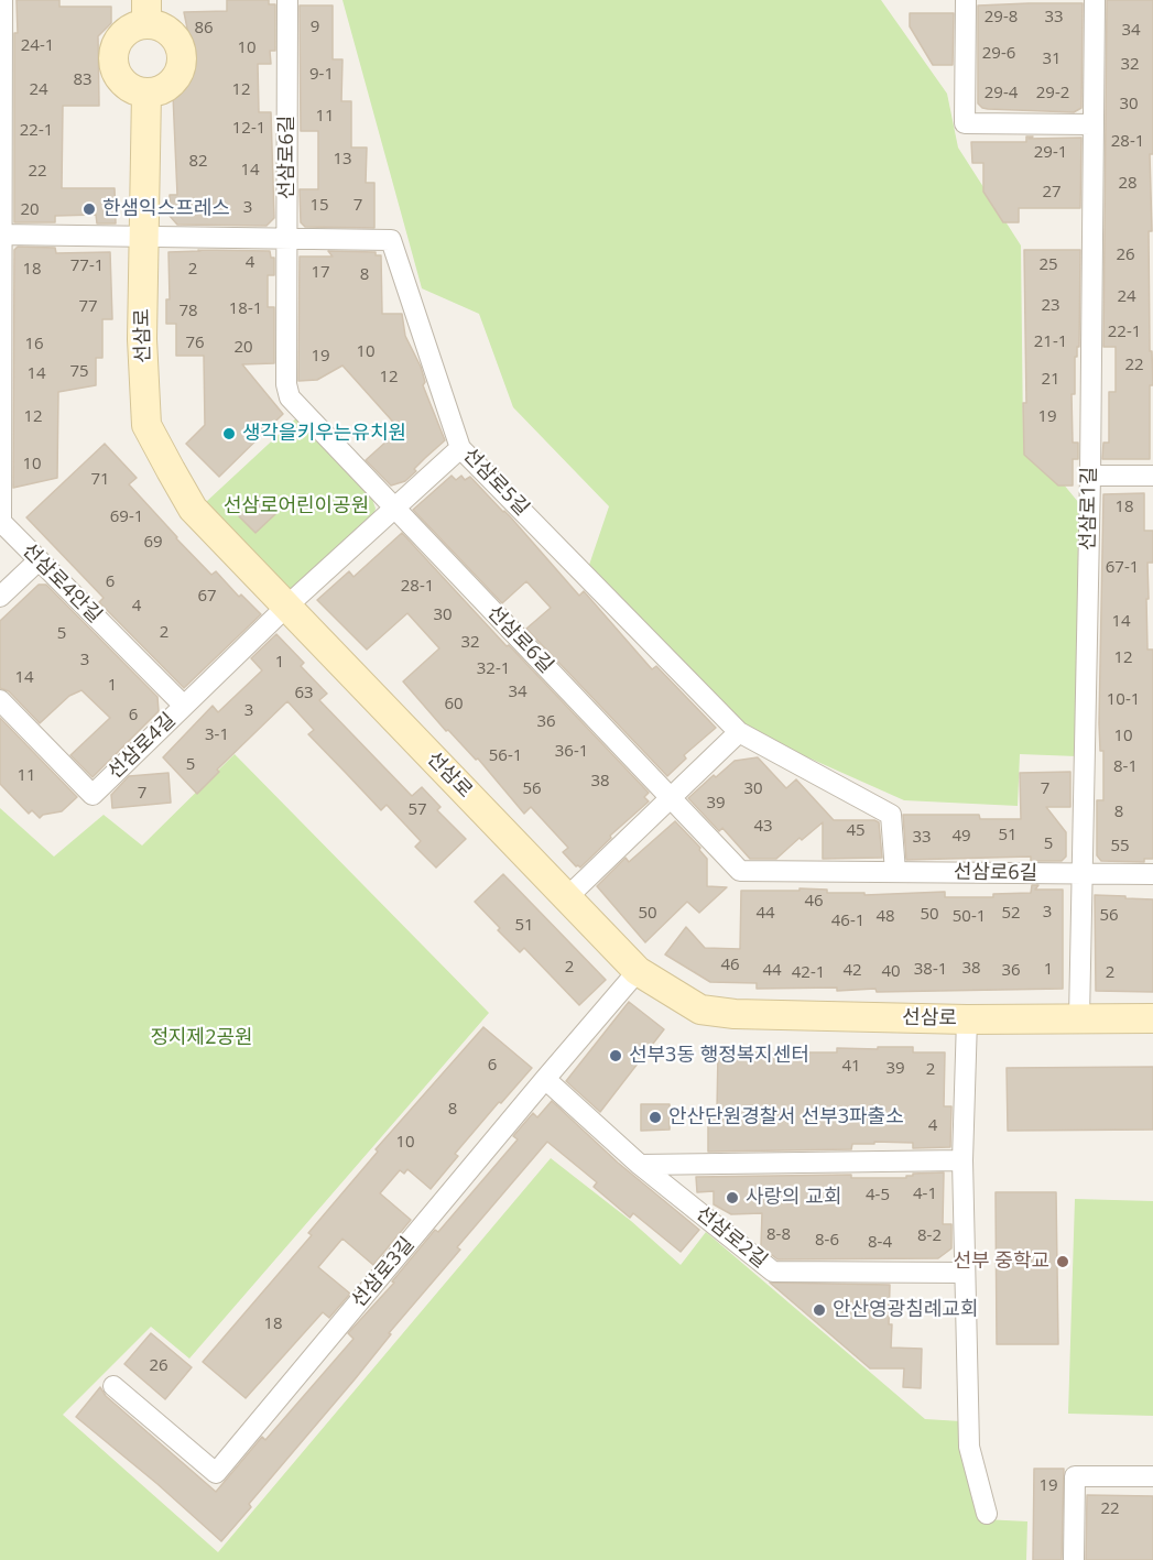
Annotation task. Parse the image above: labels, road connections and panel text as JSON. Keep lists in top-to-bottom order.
{
  "streets": {
    "street": [
      "선삼로6길",
      "선삼로",
      "선삼로5길",
      "선삼로1길",
      "선삼로4안길",
      "선삼로4길",
      "선삼로2길",
      "선삼로3길"
    ]
  },
  "crossings": [
    ["선삼로6길", "선삼로5길"],
    ["선삼로6길", "선삼로1길"],
    ["선삼로6길", "선삼로4길"],
    ["선삼로", "선삼로5길"],
    ["선삼로", "선삼로1길"],
    ["선삼로", "선삼로4길"],
    ["선삼로", "선삼로3길"],
    ["선삼로5길", "선삼로4안길"],
    ["선삼로5길", "선삼로4길"],
    ["선삼로4안길", "선삼로4길"],
    ["선삼로2길", "선삼로3길"]
  ],
  "parks": ["선삼로어린이공원", "정지제2공원"],
  "places": [
    "한샘익스프레스",
    "생각을키우는유치원",
    "선부3동 행정복지센터",
    "안산단원경찰서 선부3파출소",
    "사랑의 교회",
    "선부 중학교",
    "안산영광침례교회"
  ],
  "house_numbers": [
    "29-8",
    "33",
    "9",
    "86",
    "34",
    "24-1",
    "10",
    "29-6",
    "31",
    "32",
    "9-1",
    "83",
    "24",
    "12",
    "29-4",
    "29-2",
    "30",
    "11",
    "12-1",
    "22-1",
    "28-1",
    "29-1",
    "13",
    "82",
    "14",
    "22",
    "28",
    "27",
    "15",
    "7",
    "3",
    "20",
    "26",
    "4",
    "25",
    "77-1",
    "18",
    "2",
    "17",
    "8",
    "24",
    "23",
    "77",
    "18-1",
    "78",
    "22-1",
    "21-1",
    "76",
    "16",
    "20",
    "10",
    "19",
    "22",
    "75",
    "14",
    "12",
    "21",
    "12",
    "19",
    "10",
    "71",
    "18",
    "69-1",
    "69",
    "67-1",
    "6",
    "28-1",
    "67",
    "4",
    "30",
    "14",
    "2",
    "5",
    "32",
    "12",
    "3",
    "1",
    "32-1",
    "14",
    "1",
    "34",
    "63",
    "10-1",
    "60",
    "3",
    "6",
    "36",
    "3-1",
    "10",
    "36-1",
    "56-1",
    "5",
    "8-1",
    "11",
    "38",
    "56",
    "30",
    "7",
    "7",
    "39",
    "57",
    "8",
    "43",
    "45",
    "51",
    "49",
    "33",
    "5",
    "55",
    "46",
    "3",
    "50",
    "44",
    "52",
    "50",
    "56",
    "48",
    "50-1",
    "46-1",
    "51",
    "46",
    "2",
    "38",
    "38-1",
    "1",
    "44",
    "42",
    "36",
    "40",
    "42-1",
    "2",
    "6",
    "41",
    "39",
    "2",
    "8",
    "4",
    "10",
    "4-1",
    "4-5",
    "8-8",
    "8-2",
    "8-6",
    "8-4",
    "18",
    "26",
    "19",
    "22"
  ]
}
